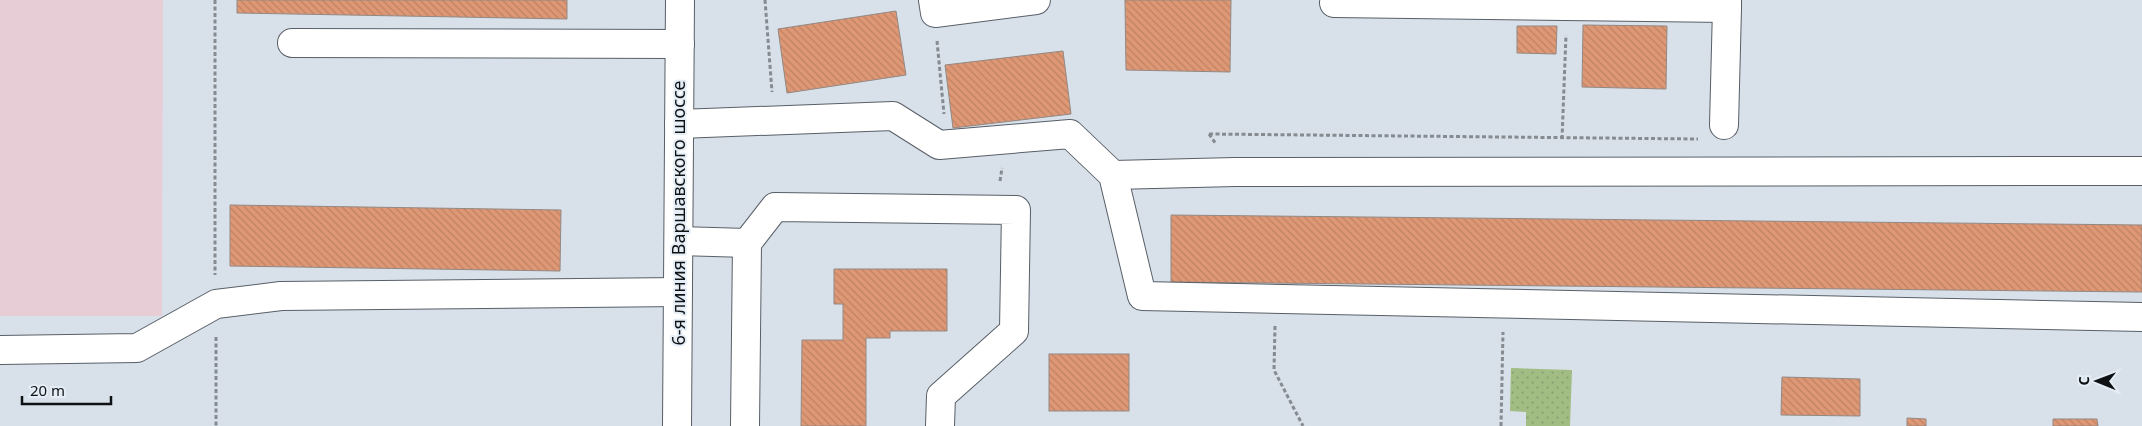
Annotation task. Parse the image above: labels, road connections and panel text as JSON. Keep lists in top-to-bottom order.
{
  "streets": {
    "street": ["6-я линия Варшавского шоссе"]
  },
  "scale_bar": "20 m",
  "north": "left"
}
